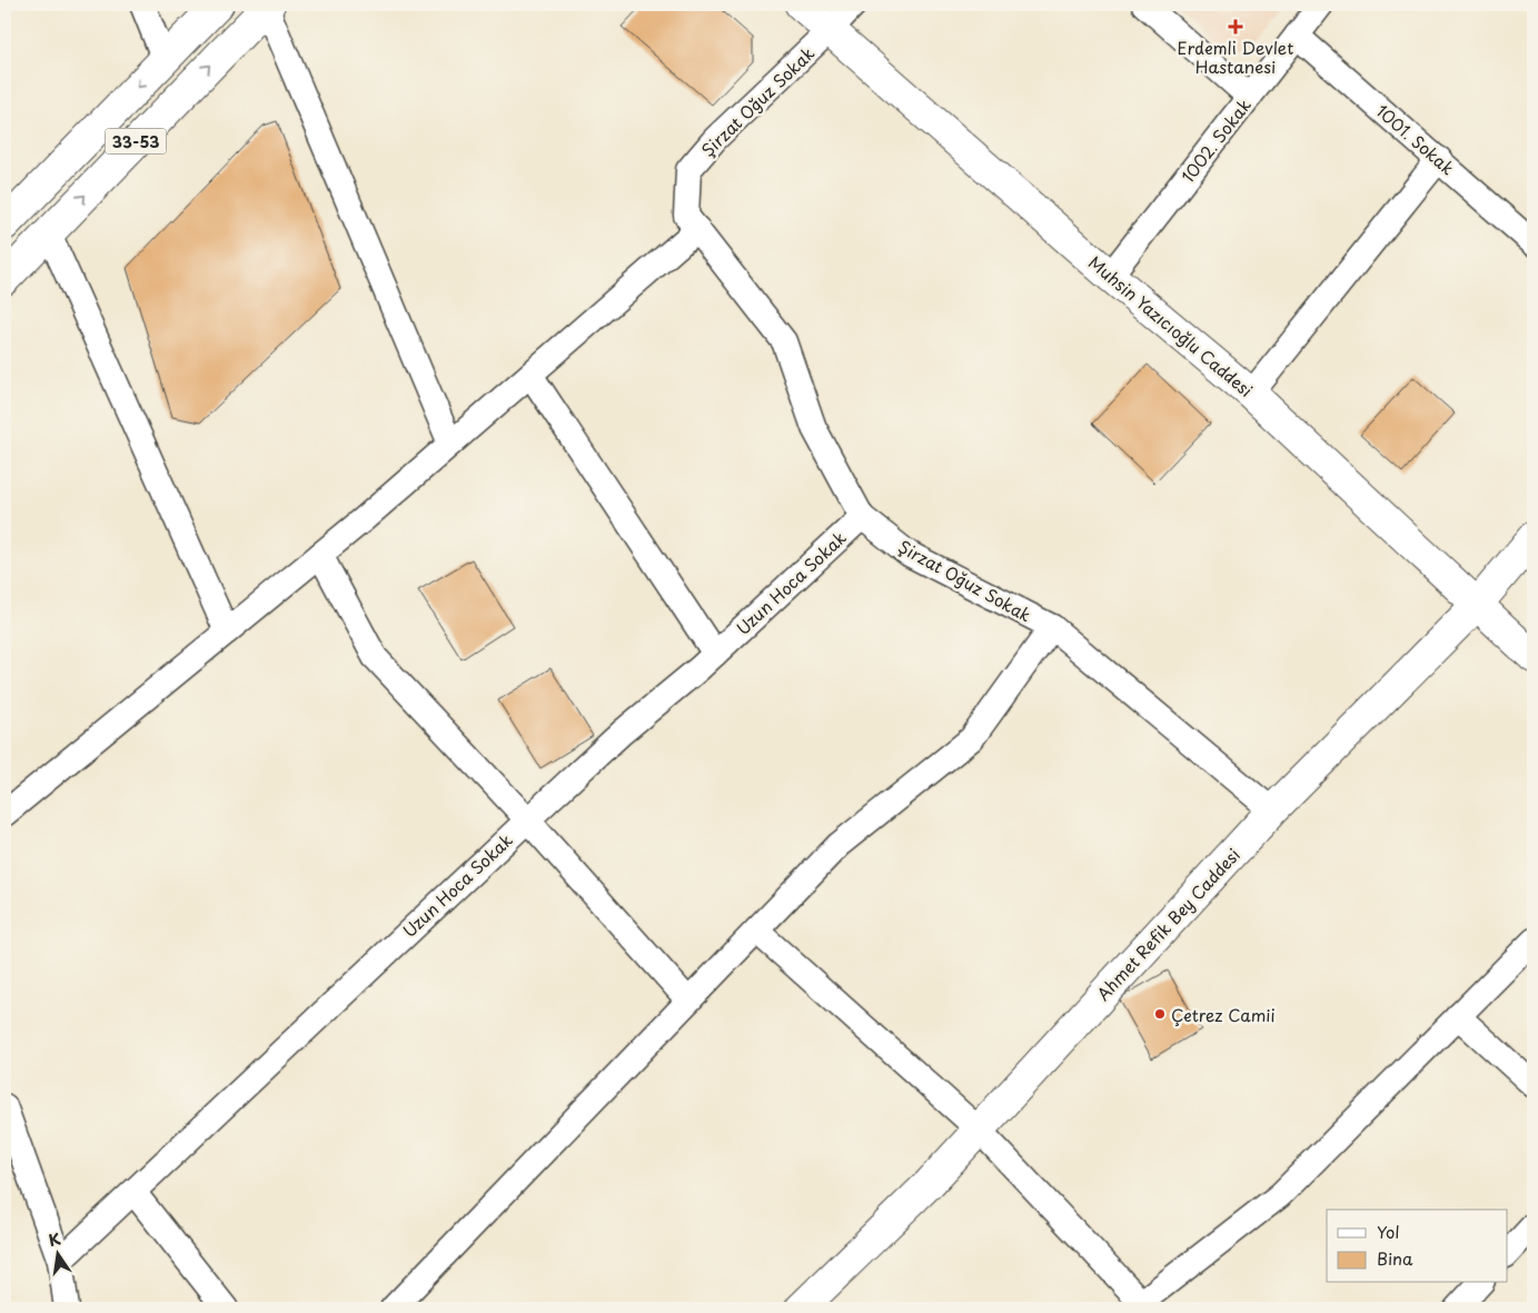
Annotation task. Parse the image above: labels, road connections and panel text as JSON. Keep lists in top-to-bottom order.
{
  "streets": {
    "street": [
      "Şirzat Oğuz Sokak",
      "1001. Sokak",
      "1002. Sokak",
      "33-53",
      "Muhsin Yazıcıoğlu Caddesi",
      "Uzun Hoca Sokak",
      "Ahmet Refik Bey Caddesi"
    ]
  },
  "crossings": [
    ["Şirzat Oğuz Sokak", "Muhsin Yazıcıoğlu Caddesi"],
    ["Şirzat Oğuz Sokak", "Uzun Hoca Sokak"],
    ["Şirzat Oğuz Sokak", "Ahmet Refik Bey Caddesi"],
    ["1001. Sokak", "1002. Sokak"],
    ["1002. Sokak", "Muhsin Yazıcıoğlu Caddesi"],
    ["Muhsin Yazıcıoğlu Caddesi", "Ahmet Refik Bey Caddesi"]
  ],
  "places": {
    "health": ["Erdemli Devlet Hastanesi"],
    "other": ["Çetrez Camii"]
  },
  "legend": ["Yol", "Bina"],
  "north": "top"
}
